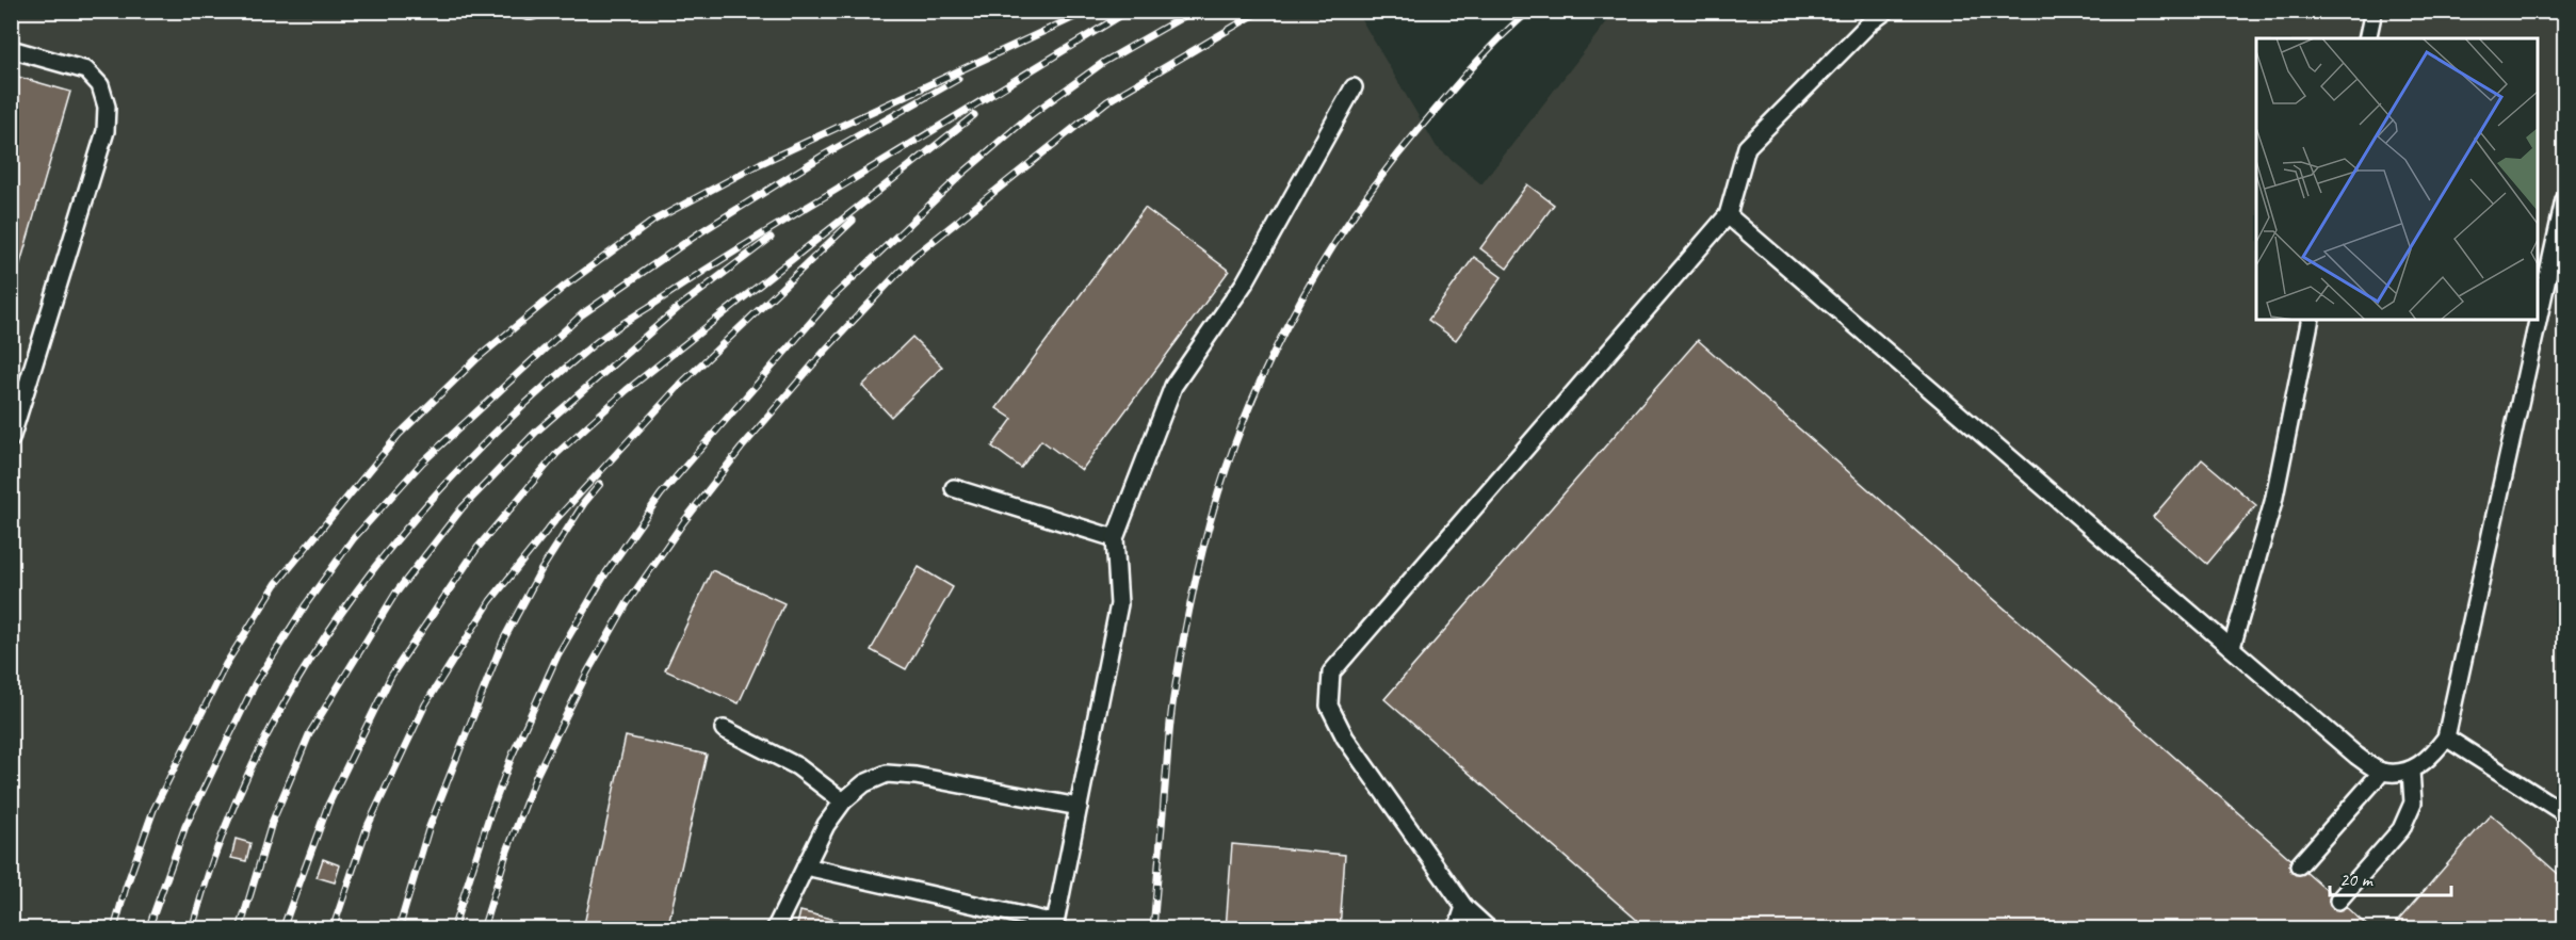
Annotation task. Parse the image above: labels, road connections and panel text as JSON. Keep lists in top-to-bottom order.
{
  "scale_bar": "20 m"
}
